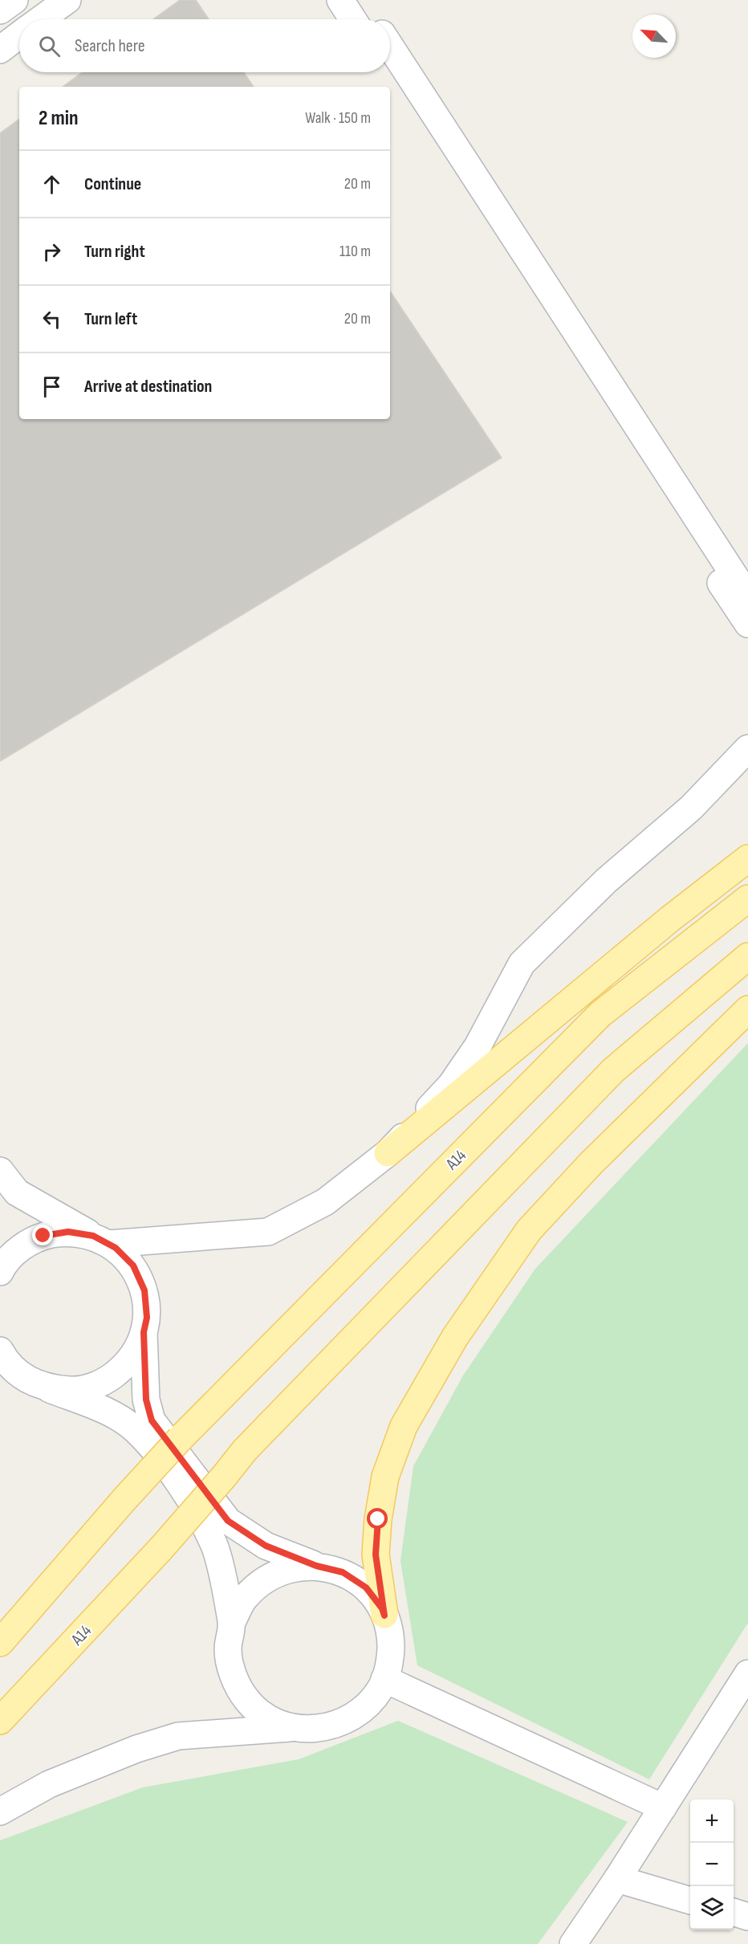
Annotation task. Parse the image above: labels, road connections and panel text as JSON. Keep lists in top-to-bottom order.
{
  "streets": {
    "main road": ["A14"]
  },
  "north": "top left",
  "page": {
    "search": "Search here",
    "heading": ["2 min", "Walk · 150 m"],
    "list": [
      ["Continue", "20 m"],
      ["Turn right", "110 m"],
      ["Turn left", "20 m"],
      "Arrive at destination"
    ],
    "map_buttons": ["+", "−"]
  }
}
